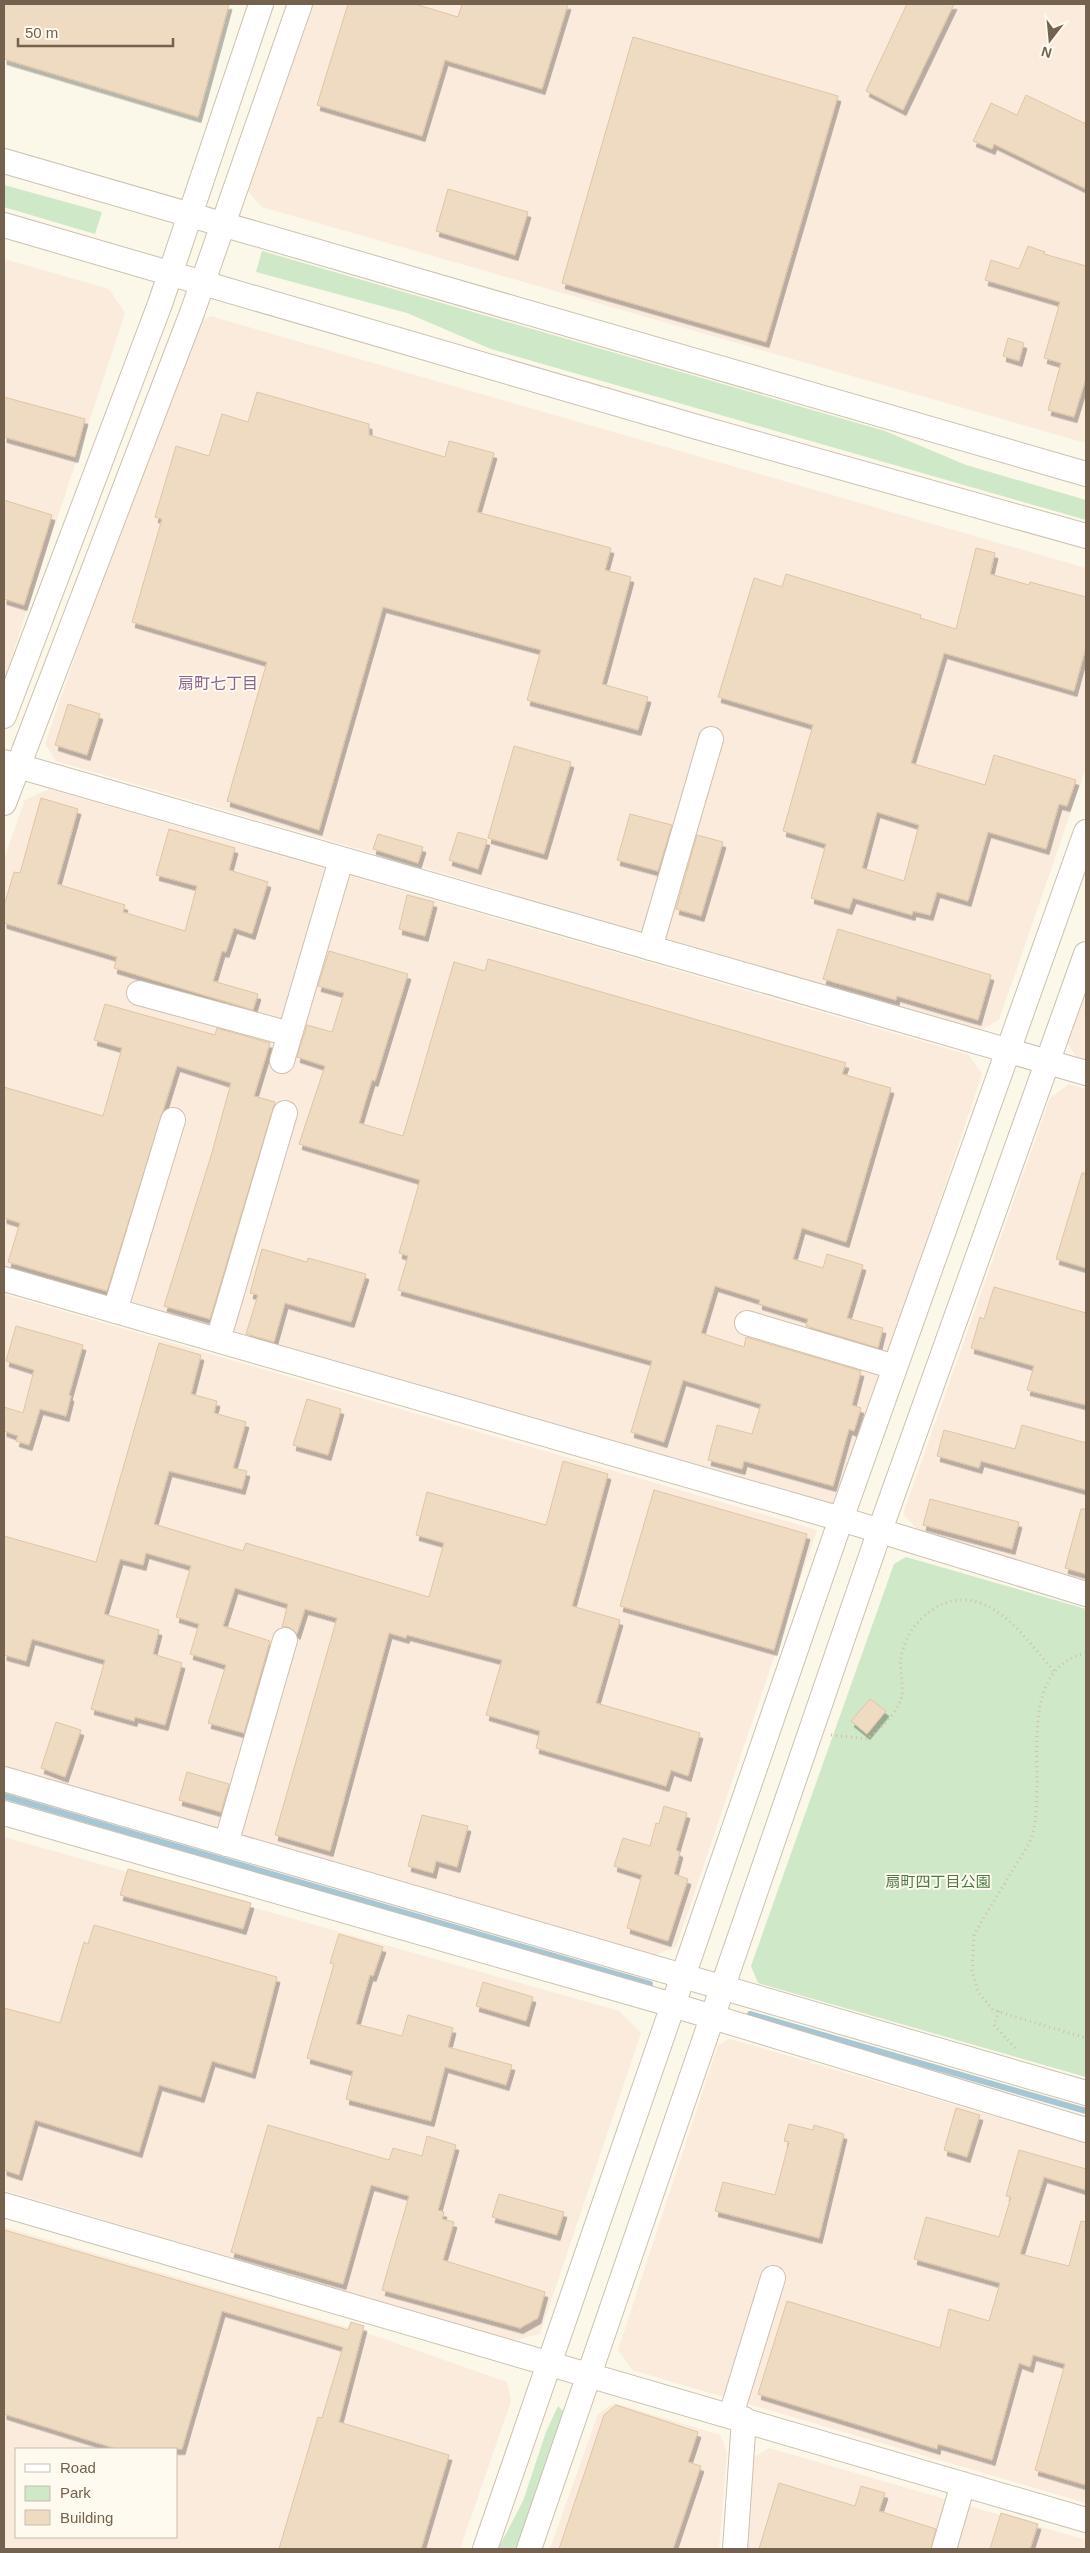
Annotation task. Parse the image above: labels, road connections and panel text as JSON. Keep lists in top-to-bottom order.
{
  "districts": ["扇町七丁目"],
  "parks": ["扇町四丁目公園"],
  "legend": ["Road", "Park", "Building"],
  "scale_bar": "50 m",
  "north": "bottom"
}
